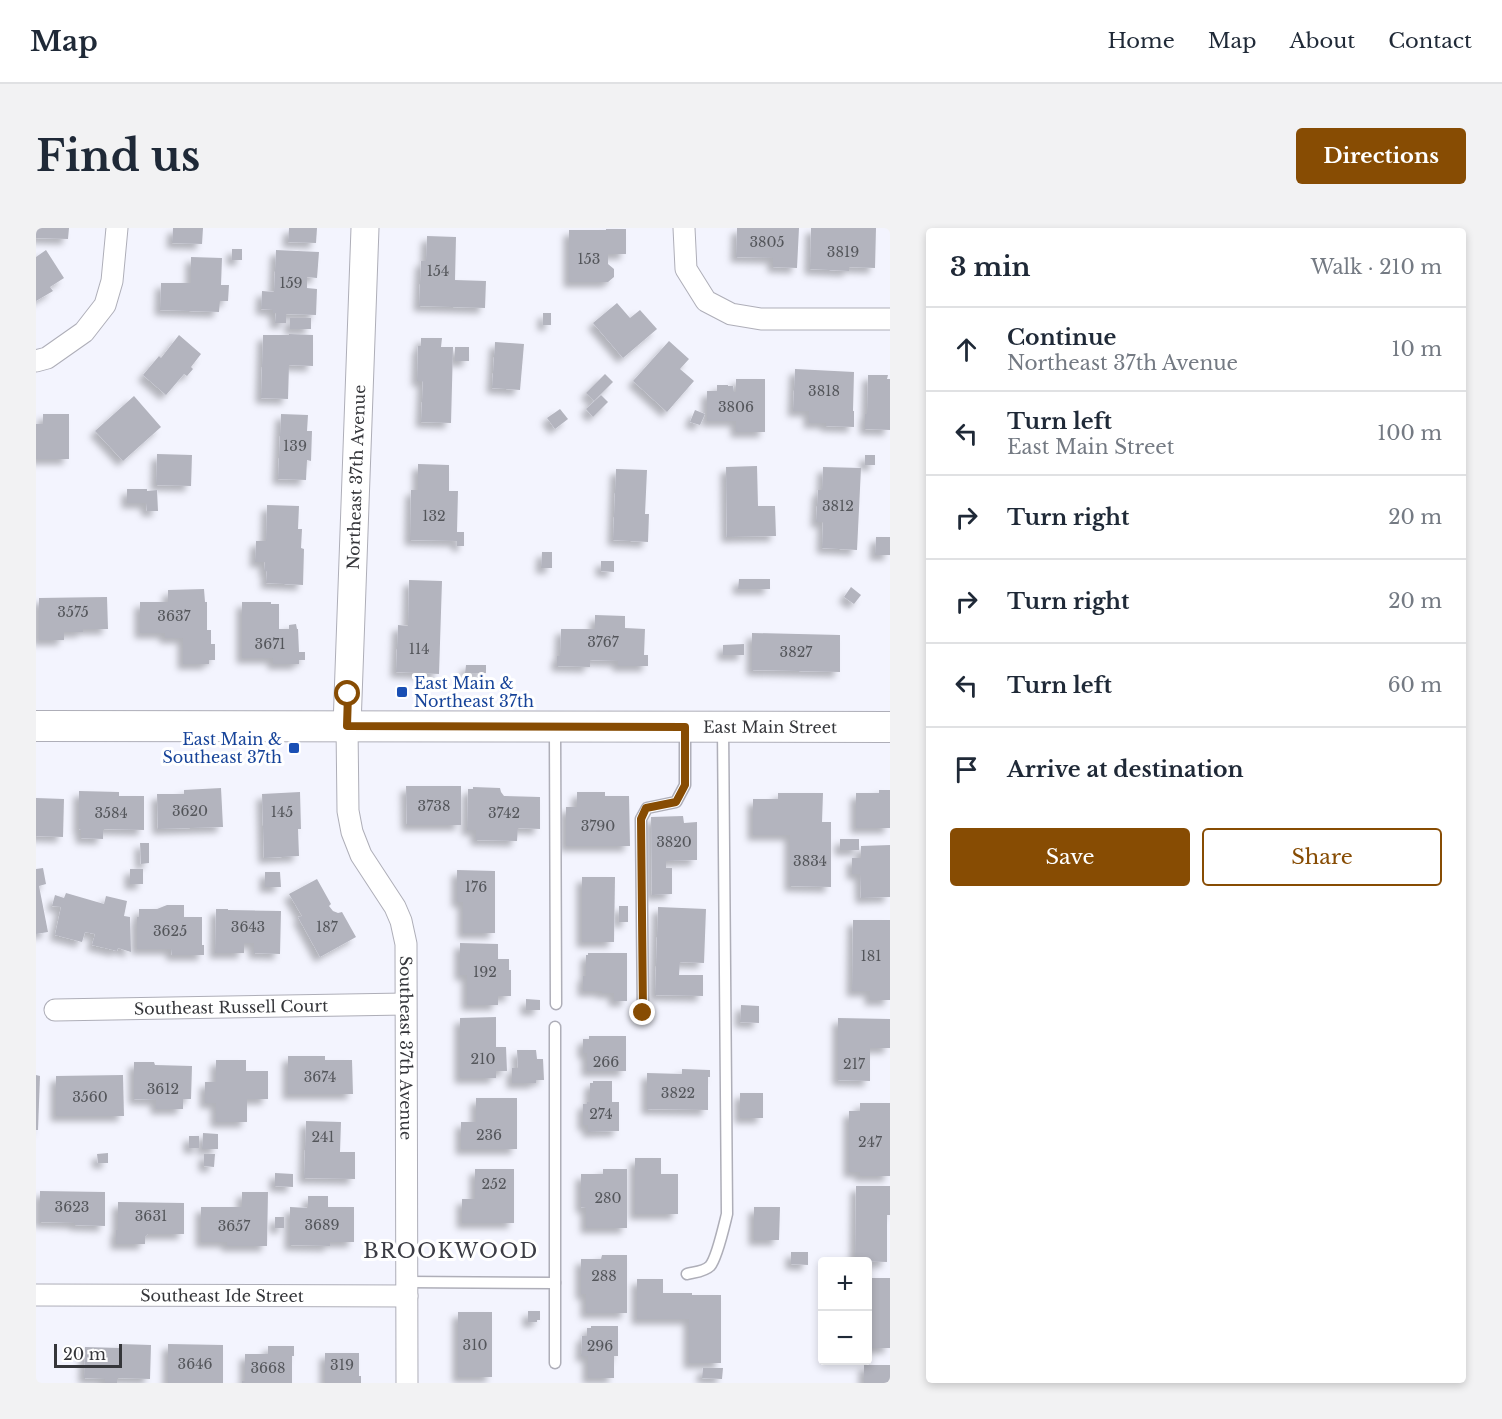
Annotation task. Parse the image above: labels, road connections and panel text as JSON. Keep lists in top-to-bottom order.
{
  "streets": {
    "main road": ["East Main Street"],
    "street": [
      "Northeast 37th Avenue",
      "Southeast Russell Court",
      "Southeast 37th Avenue",
      "Southeast Ide Street"
    ]
  },
  "crossings": [
    ["Northeast 37th Avenue", "East Main Street"],
    ["Northeast 37th Avenue", "Southeast 37th Avenue"],
    ["East Main Street", "Southeast 37th Avenue"],
    ["Southeast Russell Court", "Southeast 37th Avenue"],
    ["Southeast 37th Avenue", "Southeast Ide Street"]
  ],
  "districts": ["BROOKWOOD"],
  "places": {
    "transit": ["East Main & Northeast 37th", "East Main & Southeast 37th"]
  },
  "house_numbers": [
    "3805",
    "3819",
    "153",
    "154",
    "159",
    "3818",
    "3806",
    "139",
    "3812",
    "132",
    "3575",
    "3637",
    "3767",
    "3671",
    "114",
    "3827",
    "3738",
    "3620",
    "145",
    "3584",
    "3742",
    "3790",
    "3820",
    "3834",
    "176",
    "3643",
    "187",
    "3625",
    "181",
    "192",
    "210",
    "266",
    "217",
    "3674",
    "3612",
    "3822",
    "3560",
    "274",
    "236",
    "241",
    "247",
    "252",
    "280",
    "3623",
    "3631",
    "3689",
    "3657",
    "288",
    "310",
    "296",
    "3646",
    "319",
    "3668"
  ],
  "scale_bar": "20 m",
  "page": {
    "header": "Map",
    "nav": [
      "Home",
      "Map",
      "About",
      "Contact"
    ],
    "buttons": [
      "Directions",
      ["Save", "Share"]
    ],
    "title": "Find us",
    "heading": ["3 min", "Walk · 210 m"],
    "list": [
      ["Continue", "Northeast 37th Avenue", "10 m"],
      ["Turn left", "East Main Street", "100 m"],
      ["Turn right", "20 m"],
      ["Turn right", "20 m"],
      ["Turn left", "60 m"],
      "Arrive at destination"
    ],
    "map_buttons": ["+", "−"],
    "scale": "20 m"
  }
}
